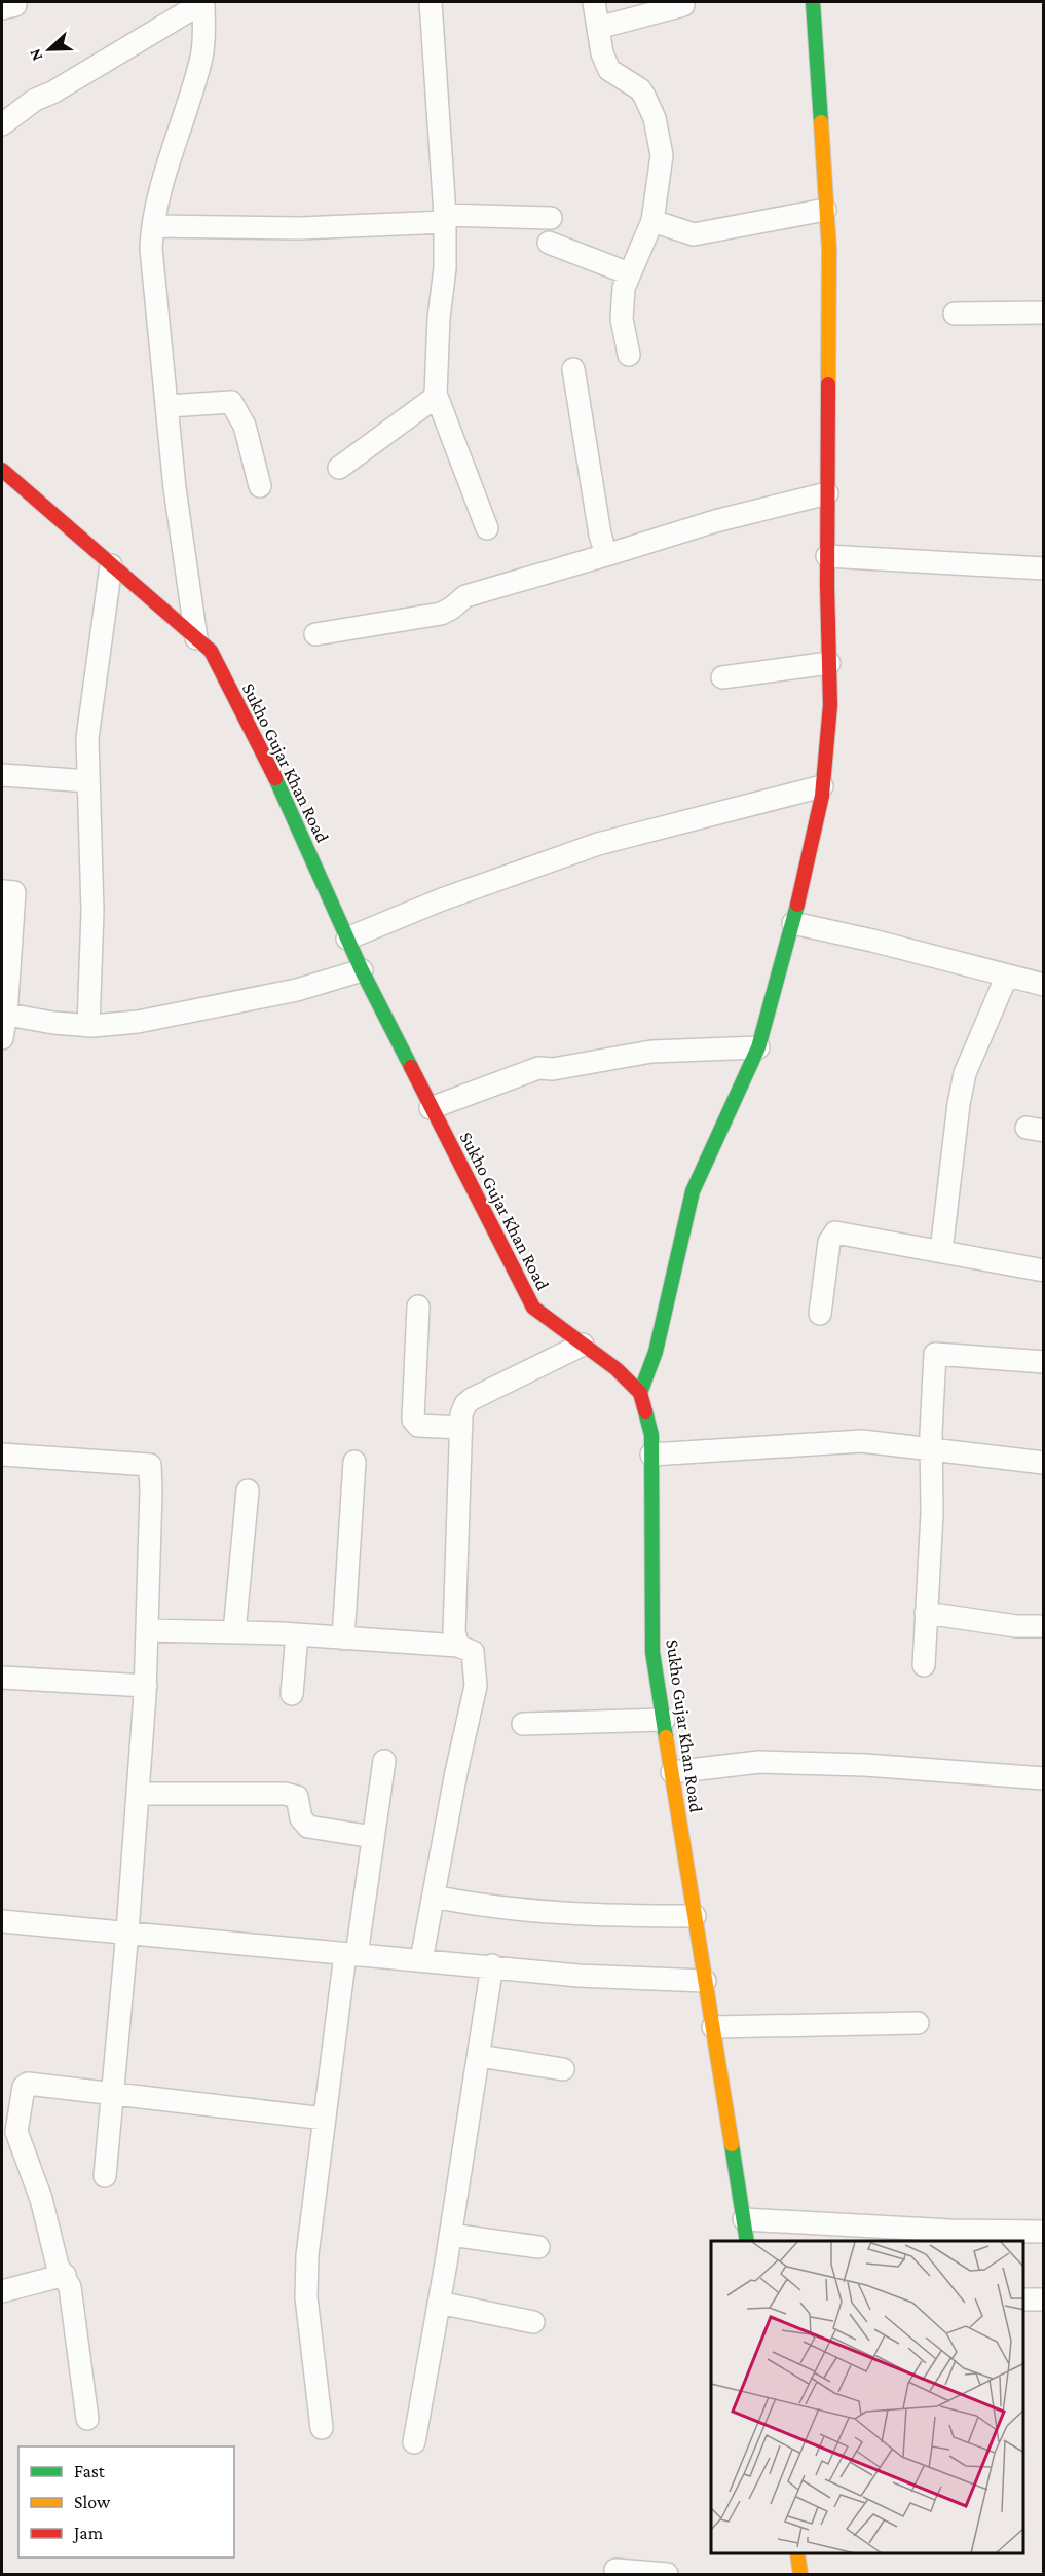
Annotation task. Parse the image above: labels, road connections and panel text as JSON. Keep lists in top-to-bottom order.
{
  "streets": {
    "main road": ["Sukho Gujar Khan Road"]
  },
  "legend": ["Fast", "Slow", "Jam"],
  "north": "left"
}
